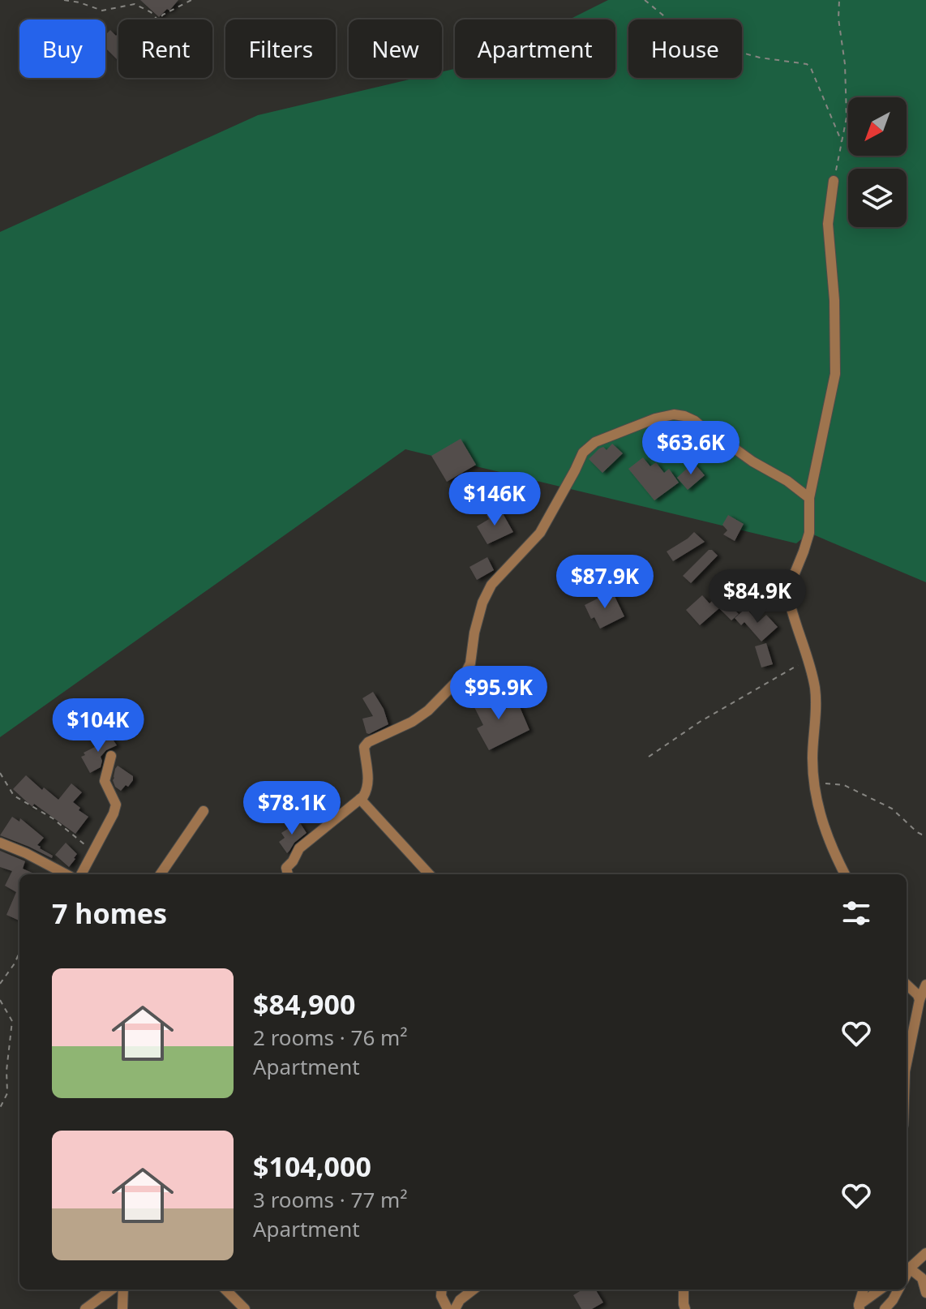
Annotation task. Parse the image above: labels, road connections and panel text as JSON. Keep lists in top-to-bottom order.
{
  "north": "bottom left",
  "page": {
    "chip": [
      "Buy",
      "Rent",
      "Filters",
      "New",
      "Apartment",
      "House"
    ],
    "price": [
      "$63.6K",
      "$146K",
      "$87.9K",
      "$84.9K",
      "$95.9K",
      "$104K",
      "$78.1K"
    ],
    "heading": "7 homes",
    "list": [
      {
        "name": "$84,900",
        "note": "2 rooms · 76 m² · Apartment"
      },
      {
        "name": "$104,000",
        "note": "3 rooms · 77 m² · Apartment"
      }
    ]
  }
}
